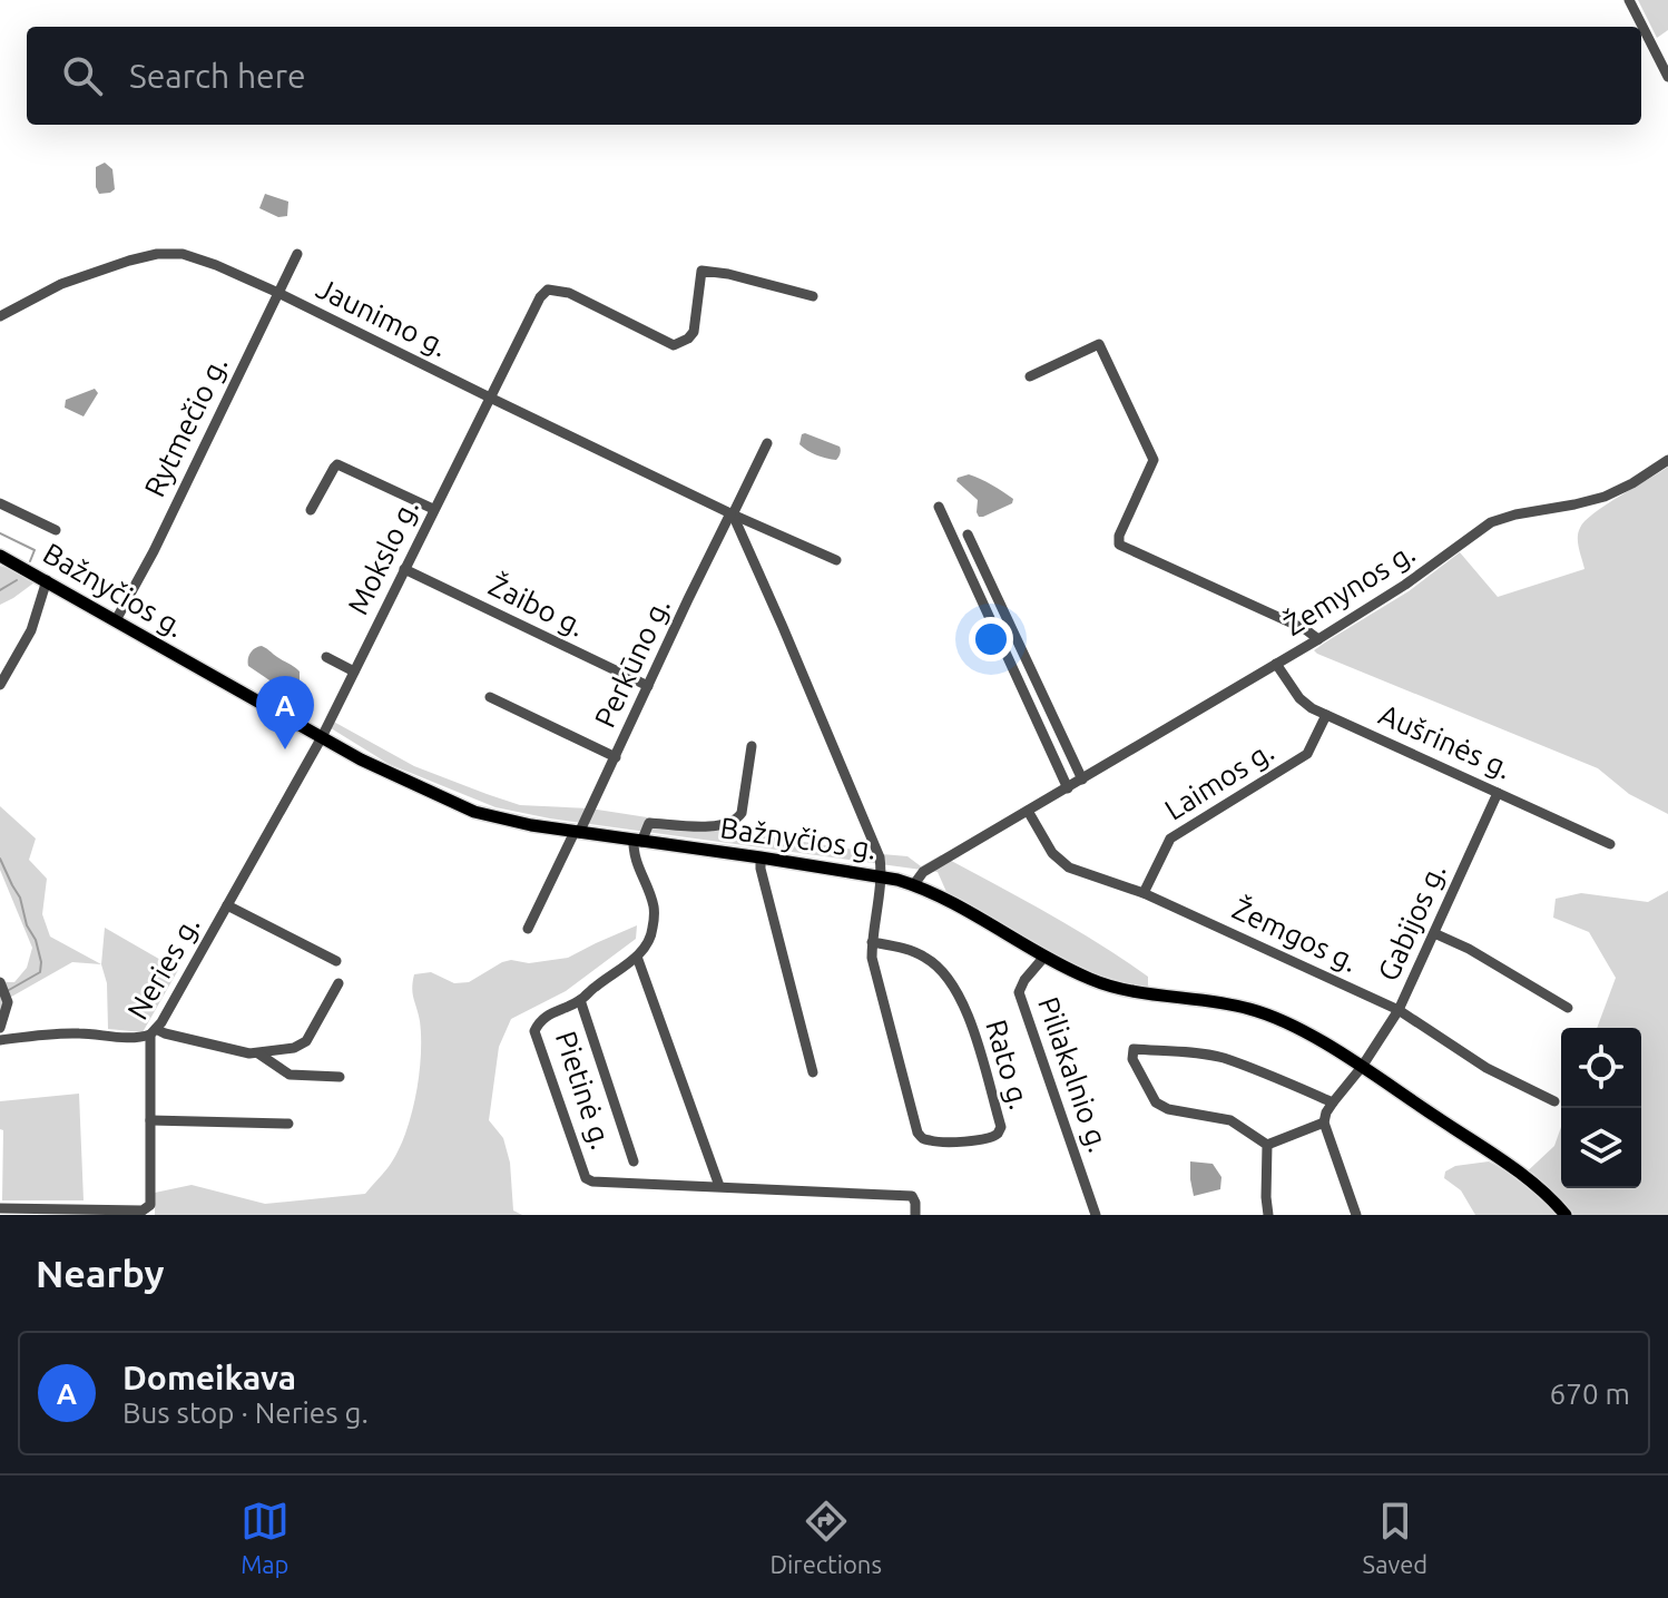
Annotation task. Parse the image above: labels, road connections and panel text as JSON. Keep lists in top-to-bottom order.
{
  "streets": {
    "main road": ["Bažnyčios g."],
    "street": [
      "Jaunimo g.",
      "Rytmečio g.",
      "Mokslo g.",
      "Žemynos g.",
      "Žaibo g.",
      "Perkūno g.",
      "Aušrinės g.",
      "Laimos g.",
      "Gabijos g.",
      "Žemgos g.",
      "Neries g.",
      "Rato g.",
      "Piliakalnio g.",
      "Pietinė g."
    ]
  },
  "crossings": [
    ["Jaunimo g.", "Rytmečio g."],
    ["Jaunimo g.", "Mokslo g."],
    ["Jaunimo g.", "Perkūno g."],
    ["Rytmečio g.", "Bažnyčios g."],
    ["Mokslo g.", "Bažnyčios g."],
    ["Mokslo g.", "Žaibo g."],
    ["Mokslo g.", "Neries g."],
    ["Žemynos g.", "Bažnyčios g."],
    ["Žemynos g.", "Aušrinės g."],
    ["Žemynos g.", "Žemgos g."],
    ["Bažnyčios g.", "Perkūno g."],
    ["Bažnyčios g.", "Gabijos g."],
    ["Bažnyčios g.", "Neries g."],
    ["Bažnyčios g.", "Rato g."],
    ["Bažnyčios g.", "Piliakalnio g."],
    ["Žaibo g.", "Perkūno g."],
    ["Aušrinės g.", "Laimos g."],
    ["Aušrinės g.", "Gabijos g."],
    ["Laimos g.", "Žemgos g."],
    ["Gabijos g.", "Žemgos g."]
  ],
  "page": {
    "search": "Search here",
    "pins": "A",
    "heading": "Nearby",
    "list": [
      {
        "mark": "A",
        "name": "Domeikava",
        "note": "Bus stop · Neries g.",
        "value": "670 m"
      }
    ],
    "nav": ["Map", "Directions", "Saved"]
  }
}
